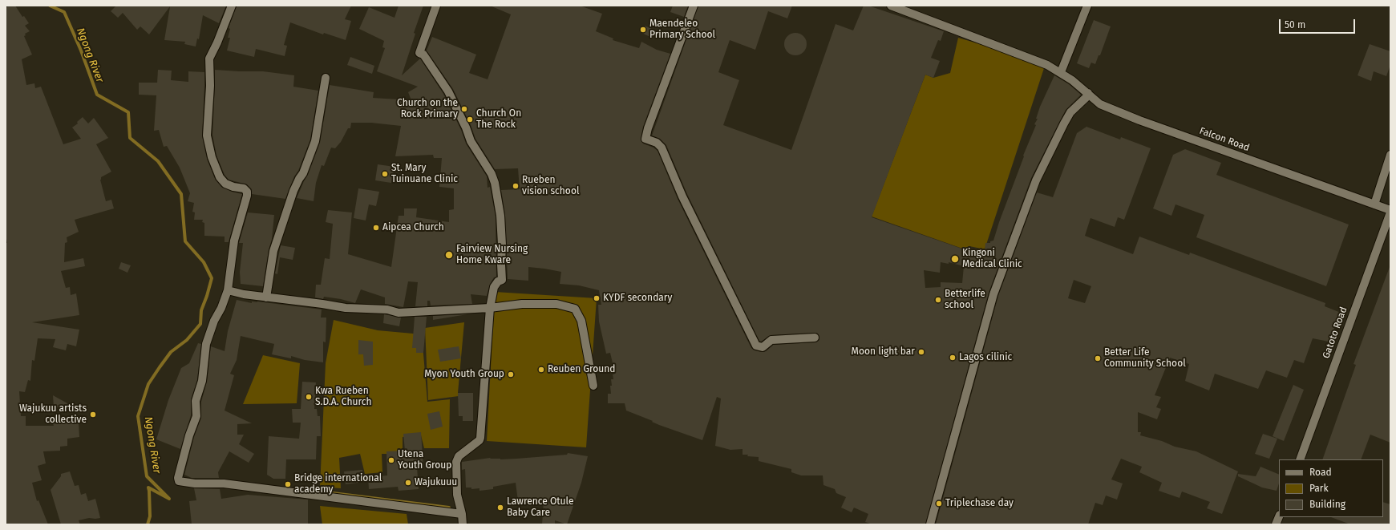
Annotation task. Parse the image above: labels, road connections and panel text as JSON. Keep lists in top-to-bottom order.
{
  "streets": {
    "street": ["Falcon Road", "Gatoto Road"]
  },
  "water": ["Ngong River"],
  "places": [
    "Maendeleo Primary School",
    "Church on the Rock Primary",
    "Church On The Rock",
    "St. Mary Tuinuane Clinic",
    "Rueben vision school",
    "Aipcea Church",
    "Fairview Nursing Home Kware",
    "Kingoni Medical Clinic",
    "KYDF secondary",
    "Betterlife school",
    "Moon light bar",
    "Lagos cilinic",
    "Better Life Community School",
    "Reuben Ground",
    "Myon Youth Group",
    "Kwa Rueben S.D.A. Church",
    "Wajukuu artists collective",
    "Utena Youth Group",
    "Wajukuuu",
    "Bridge international academy",
    "Triplechase day",
    "Lawrence Otule Baby Care"
  ],
  "legend": ["Road", "Park", "Building"],
  "scale_bar": "50 m"
}
